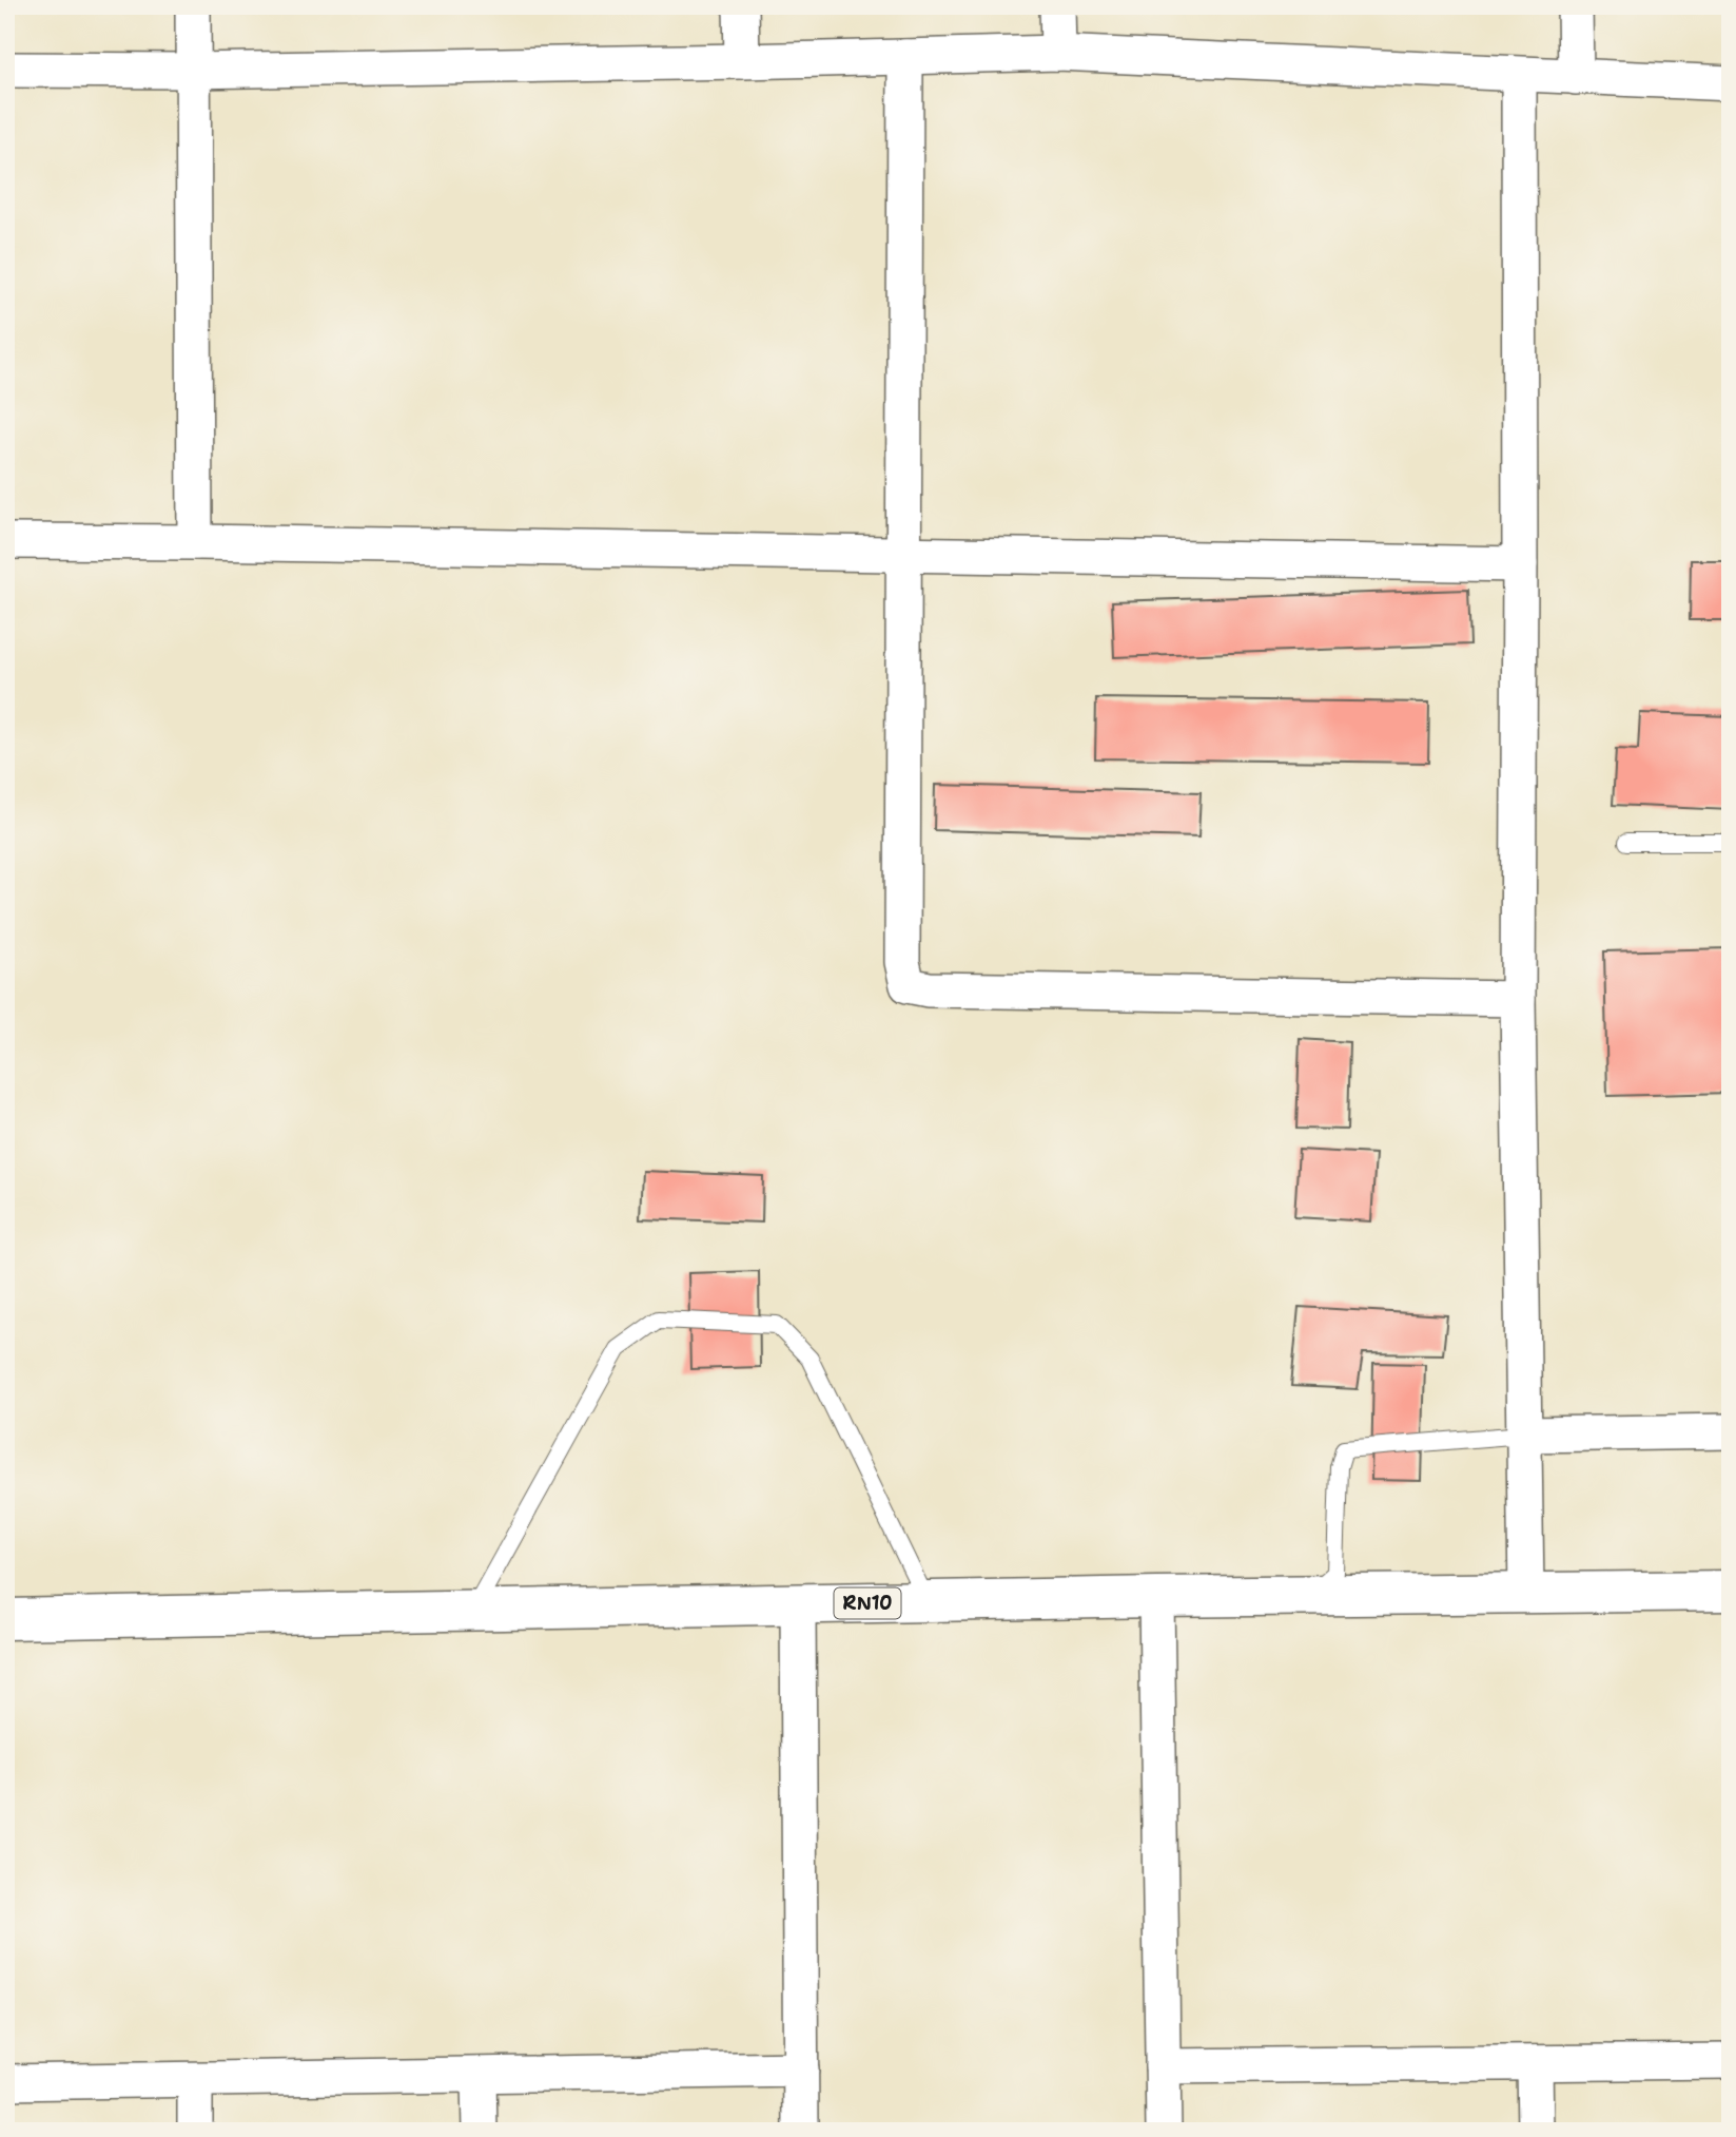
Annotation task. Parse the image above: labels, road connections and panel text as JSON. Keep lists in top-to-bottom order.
{
  "streets": {
    "highway": ["RN10"]
  }
}
